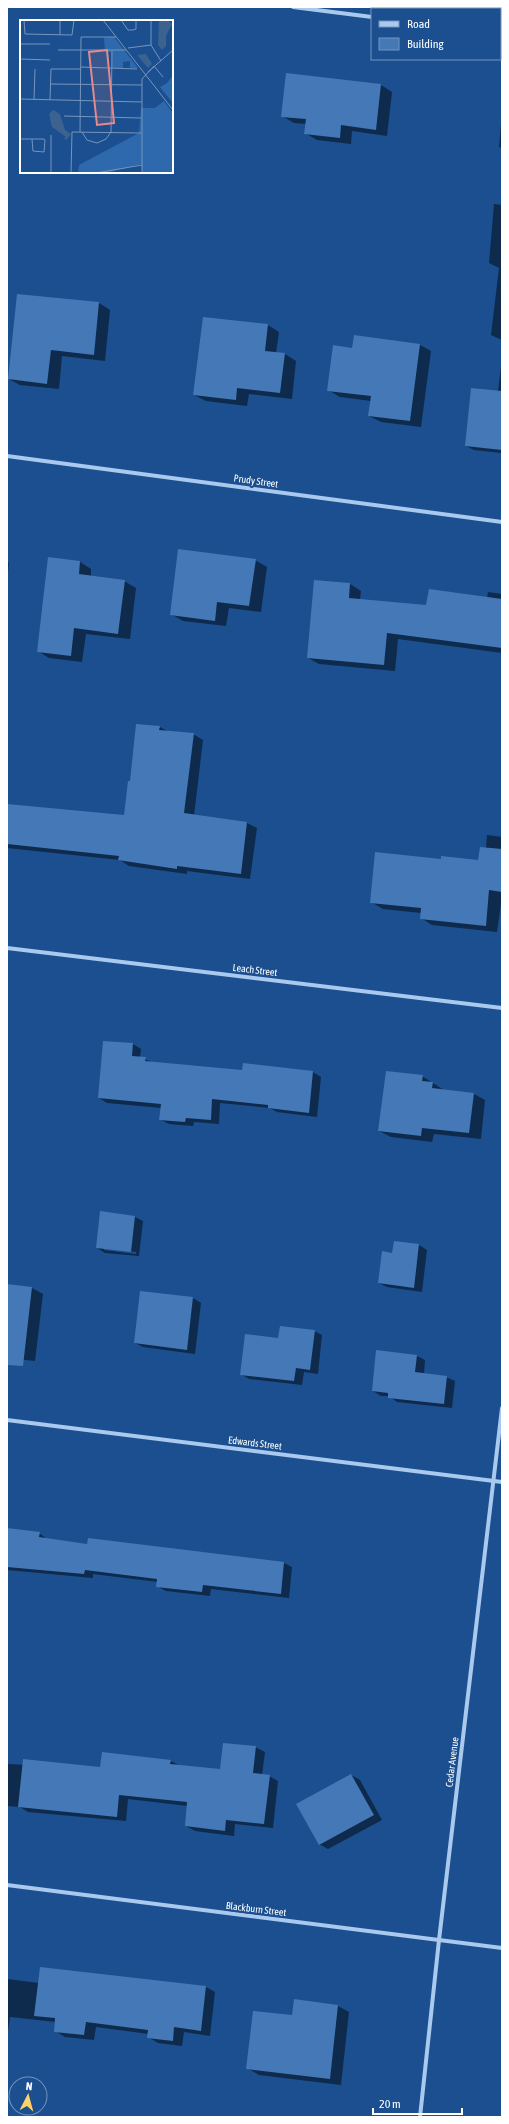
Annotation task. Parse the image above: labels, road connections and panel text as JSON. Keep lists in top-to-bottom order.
{
  "streets": {
    "street": [
      "Prudy Street",
      "Leach Street",
      "Edwards Street",
      "Cedar Avenue",
      "Blackburn Street"
    ]
  },
  "crossings": [
    ["Edwards Street", "Cedar Avenue"],
    ["Cedar Avenue", "Blackburn Street"]
  ],
  "legend": ["Road", "Building"],
  "scale_bar": "20 m",
  "north": "top"
}
